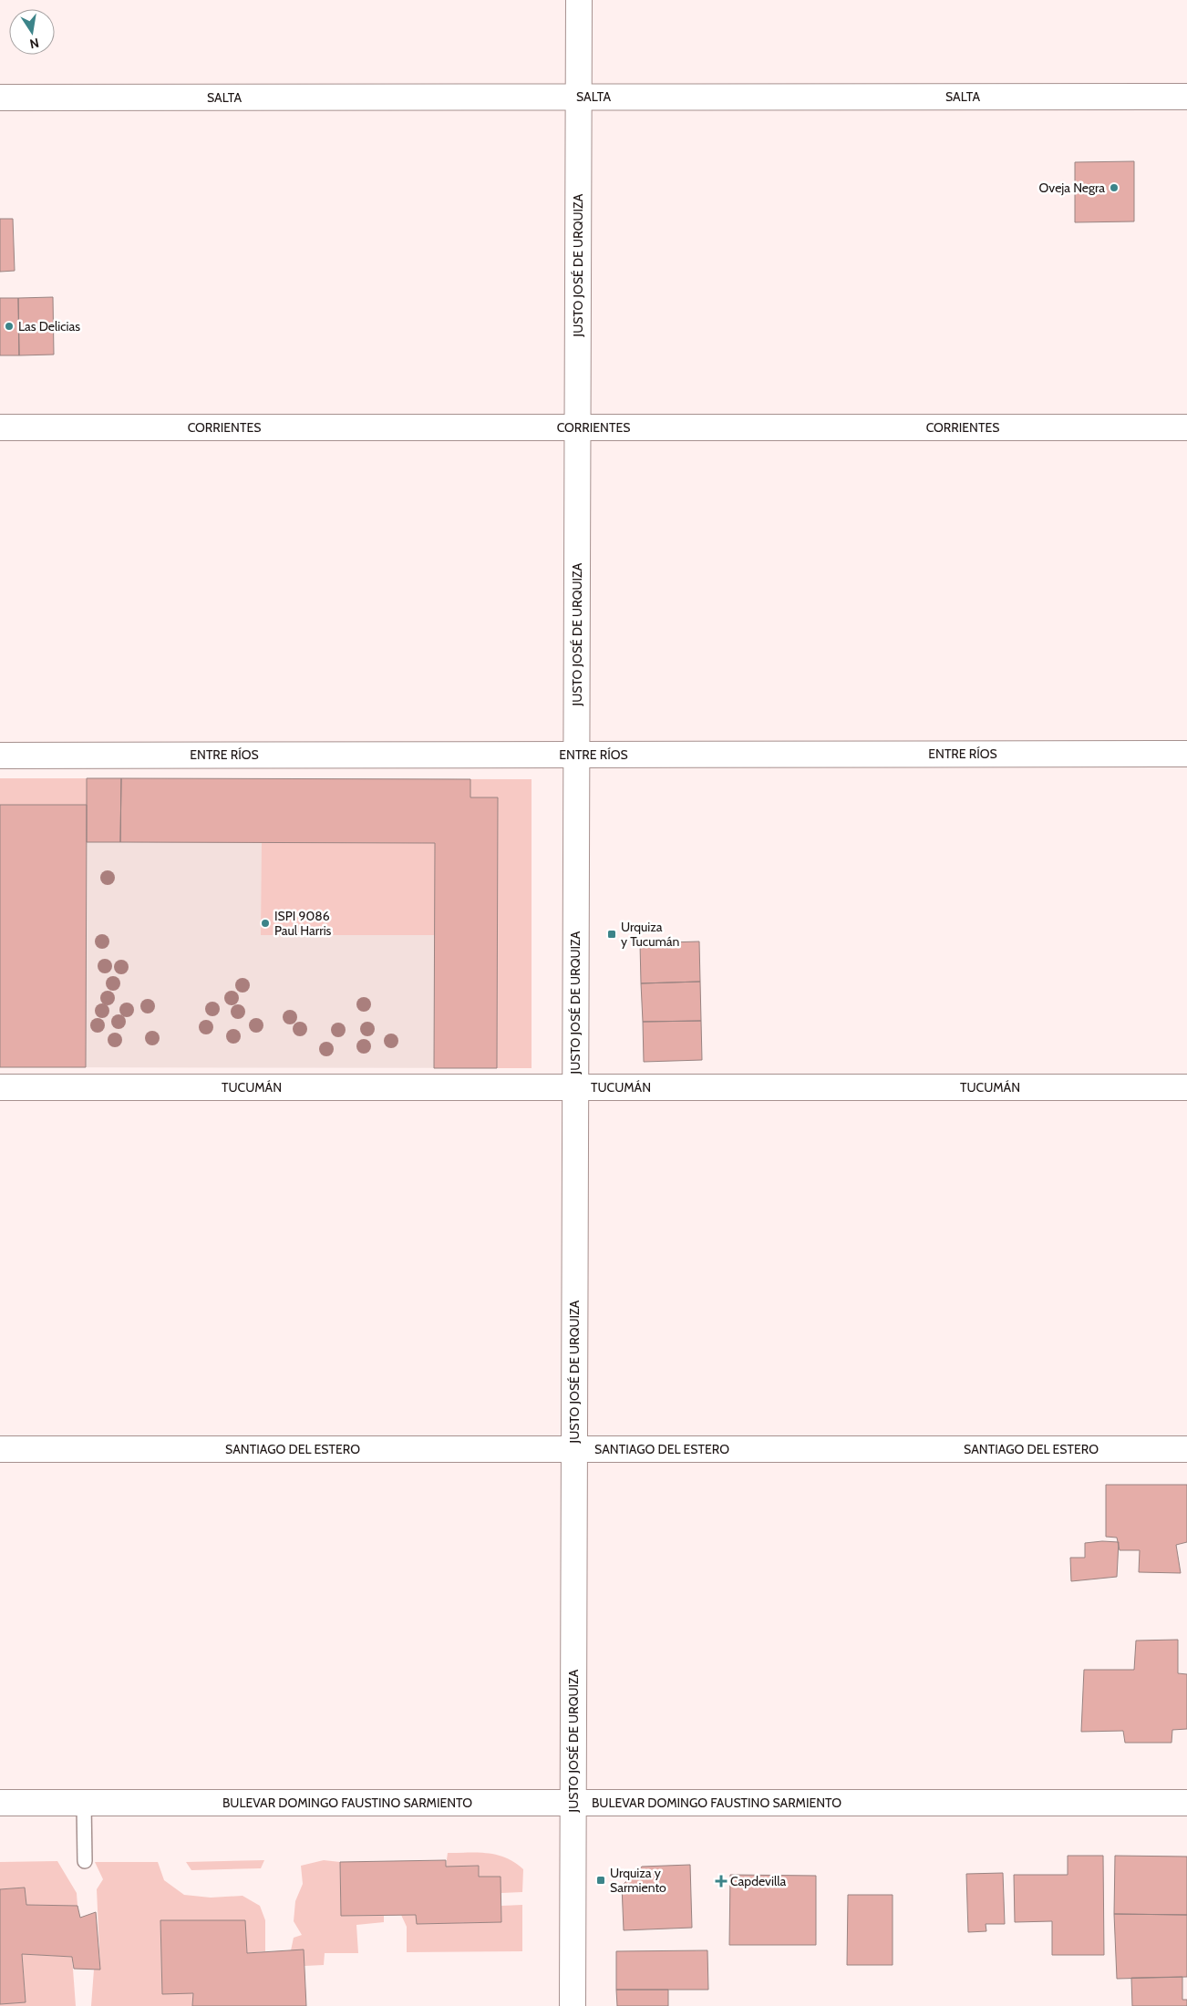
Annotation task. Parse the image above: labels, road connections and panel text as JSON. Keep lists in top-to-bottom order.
{
  "streets": {
    "street": [
      "SALTA",
      "JUSTO JOSÉ DE URQUIZA",
      "CORRIENTES",
      "ENTRE RÍOS",
      "TUCUMÁN",
      "SANTIAGO DEL ESTERO",
      "BULEVAR DOMINGO FAUSTINO SARMIENTO"
    ]
  },
  "crossings": [
    ["SALTA", "JUSTO JOSÉ DE URQUIZA"],
    ["JUSTO JOSÉ DE URQUIZA", "CORRIENTES"],
    ["JUSTO JOSÉ DE URQUIZA", "ENTRE RÍOS"],
    ["JUSTO JOSÉ DE URQUIZA", "TUCUMÁN"],
    ["JUSTO JOSÉ DE URQUIZA", "SANTIAGO DEL ESTERO"],
    ["JUSTO JOSÉ DE URQUIZA", "BULEVAR DOMINGO FAUSTINO SARMIENTO"]
  ],
  "places": {
    "other": ["Oveja Negra", "Las Delicias", "ISPI 9086 Paul Harris"],
    "transit": ["Urquiza y Tucumán", "Urquiza y Sarmiento"],
    "health": ["Capdevilla"]
  },
  "north": "bottom"
}
